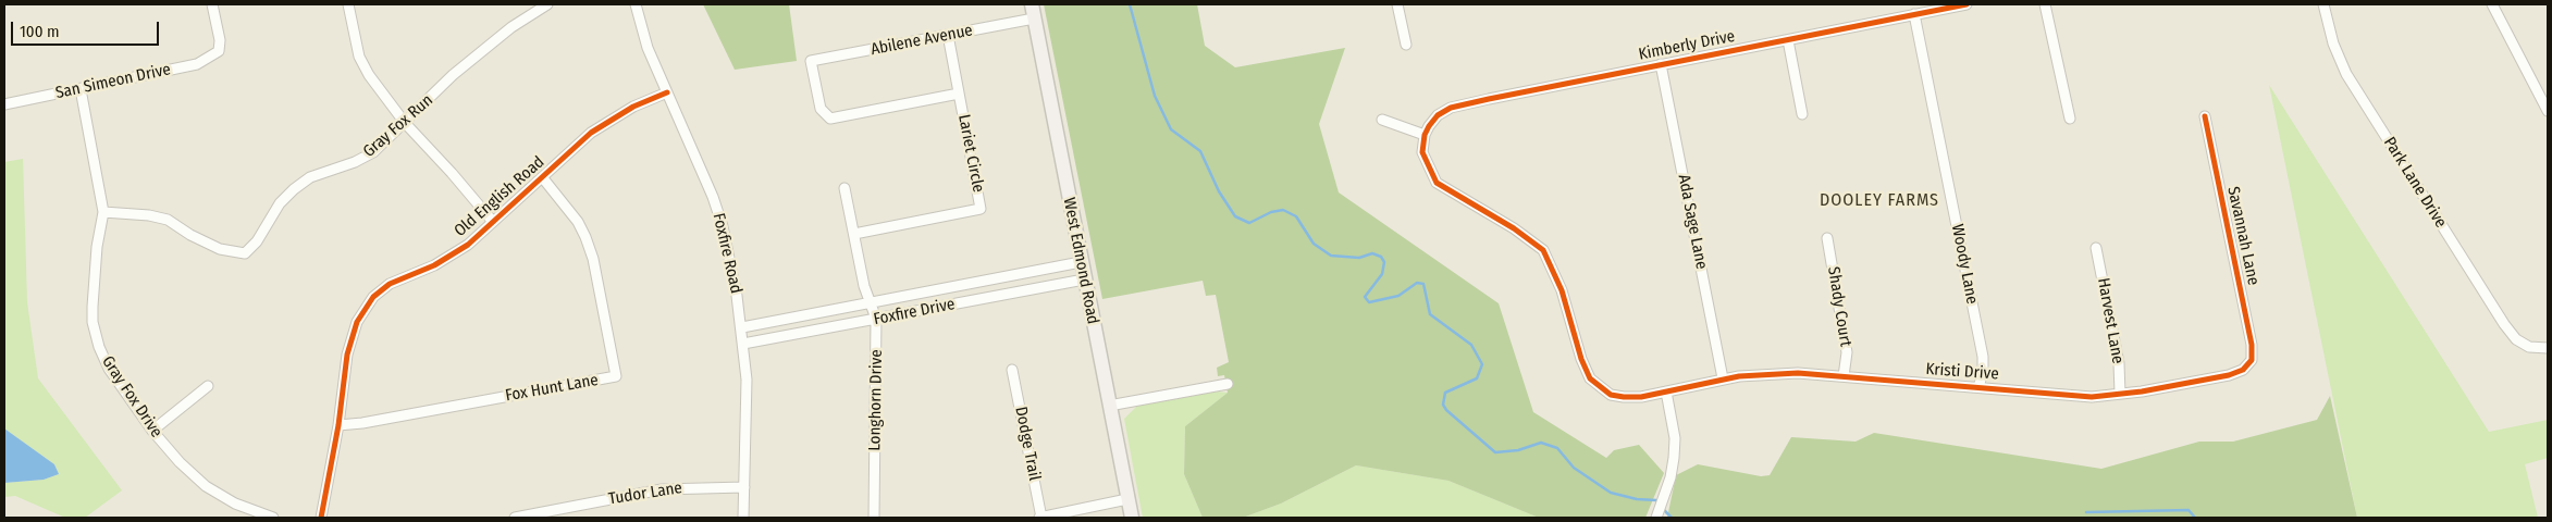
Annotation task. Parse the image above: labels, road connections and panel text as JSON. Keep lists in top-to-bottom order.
{
  "streets": {
    "main road": ["West Edmond Road"],
    "street": [
      "Abilene Avenue",
      "Kimberly Drive",
      "San Simeon Drive",
      "Gray Fox Run",
      "Lariet Circle",
      "Park Lane Drive",
      "Old English Road",
      "Ada Sage Lane",
      "Savannah Lane",
      "Foxfire Road",
      "Woody Lane",
      "Shady Court",
      "Foxfire Drive",
      "Harvest Lane",
      "Kristi Drive",
      "Fox Hunt Lane",
      "Gray Fox Drive",
      "Longhorn Drive",
      "Dodge Trail",
      "Tudor Lane"
    ]
  },
  "crossings": [
    ["Abilene Avenue", "Lariet Circle"],
    ["Abilene Avenue", "West Edmond Road"],
    ["Kimberly Drive", "Ada Sage Lane"],
    ["Kimberly Drive", "Woody Lane"],
    ["Kimberly Drive", "Kristi Drive"],
    ["San Simeon Drive", "Gray Fox Drive"],
    ["Gray Fox Run", "Gray Fox Drive"],
    ["Lariet Circle", "Longhorn Drive"],
    ["Old English Road", "Foxfire Road"],
    ["Old English Road", "Fox Hunt Lane"],
    ["Ada Sage Lane", "Kristi Drive"],
    ["Savannah Lane", "Kristi Drive"],
    ["Foxfire Road", "Foxfire Drive"],
    ["Foxfire Road", "Tudor Lane"],
    ["West Edmond Road", "Foxfire Drive"],
    ["Woody Lane", "Kristi Drive"],
    ["Shady Court", "Kristi Drive"],
    ["Foxfire Drive", "Longhorn Drive"],
    ["Harvest Lane", "Kristi Drive"]
  ],
  "districts": ["DOOLEY FARMS"],
  "scale_bar": "100 m"
}
